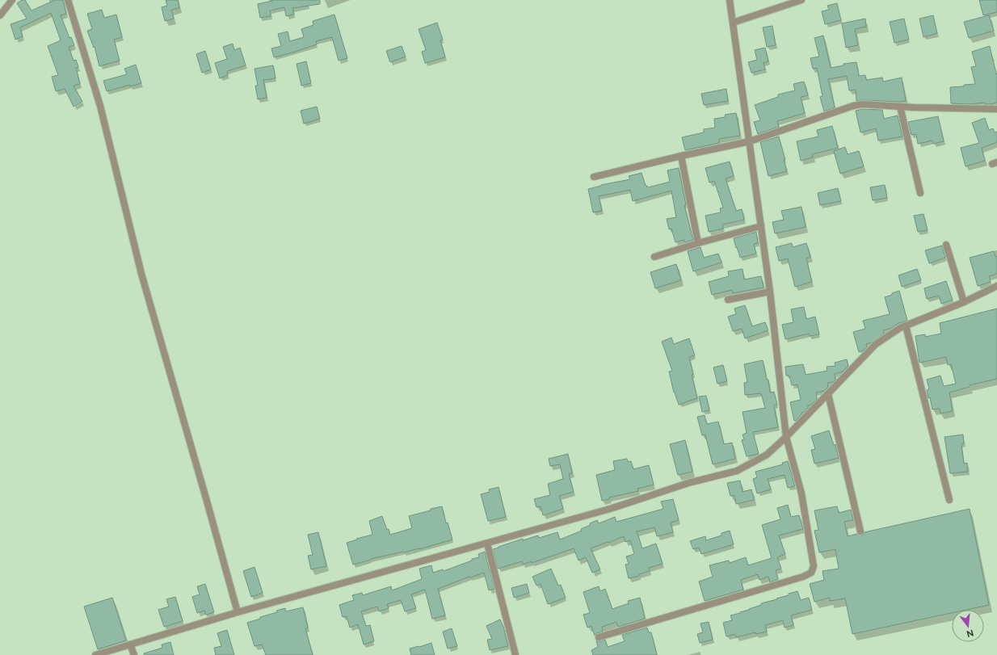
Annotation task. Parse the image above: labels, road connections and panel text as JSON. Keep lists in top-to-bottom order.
{
  "north": "bottom"
}
